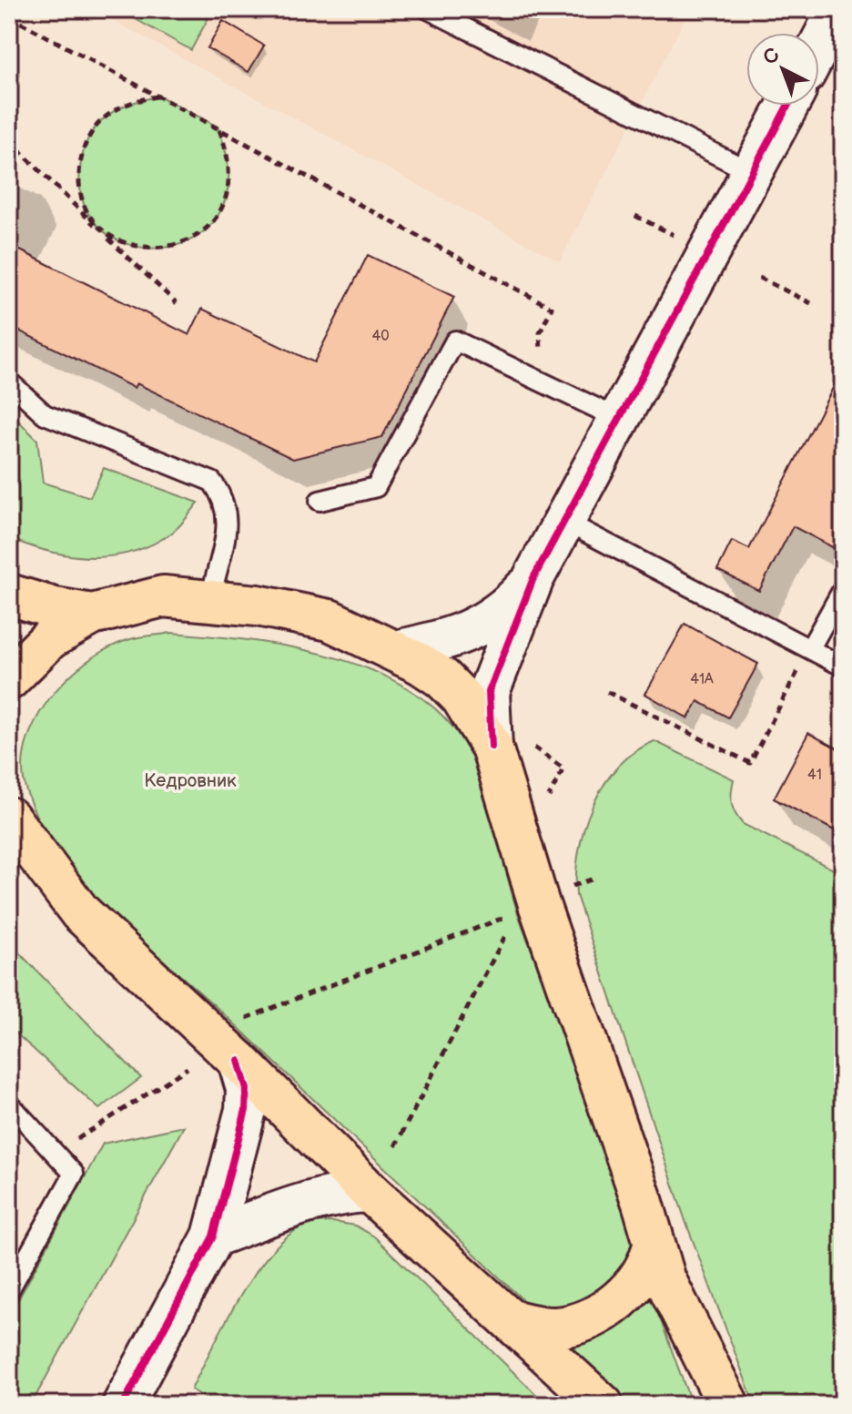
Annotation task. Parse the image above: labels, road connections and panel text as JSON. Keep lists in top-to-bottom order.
{
  "parks": ["Кедровник"],
  "house_numbers": ["40", "41А", "41"],
  "north": "top left"
}
